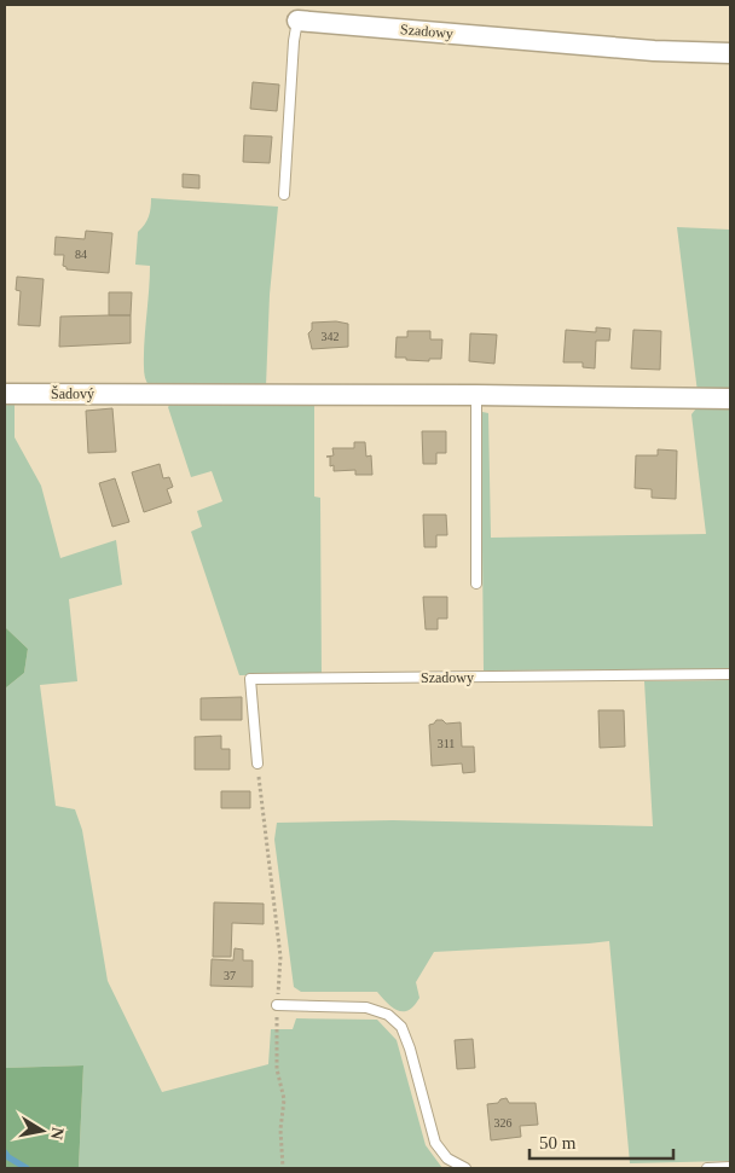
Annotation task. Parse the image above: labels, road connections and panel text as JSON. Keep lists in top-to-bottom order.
{
  "streets": {
    "street": ["Szadowy", "Šadový"]
  },
  "house_numbers": [
    "84",
    "342",
    "311",
    "37",
    "326"
  ],
  "scale_bar": "50 m",
  "north": "right"
}
